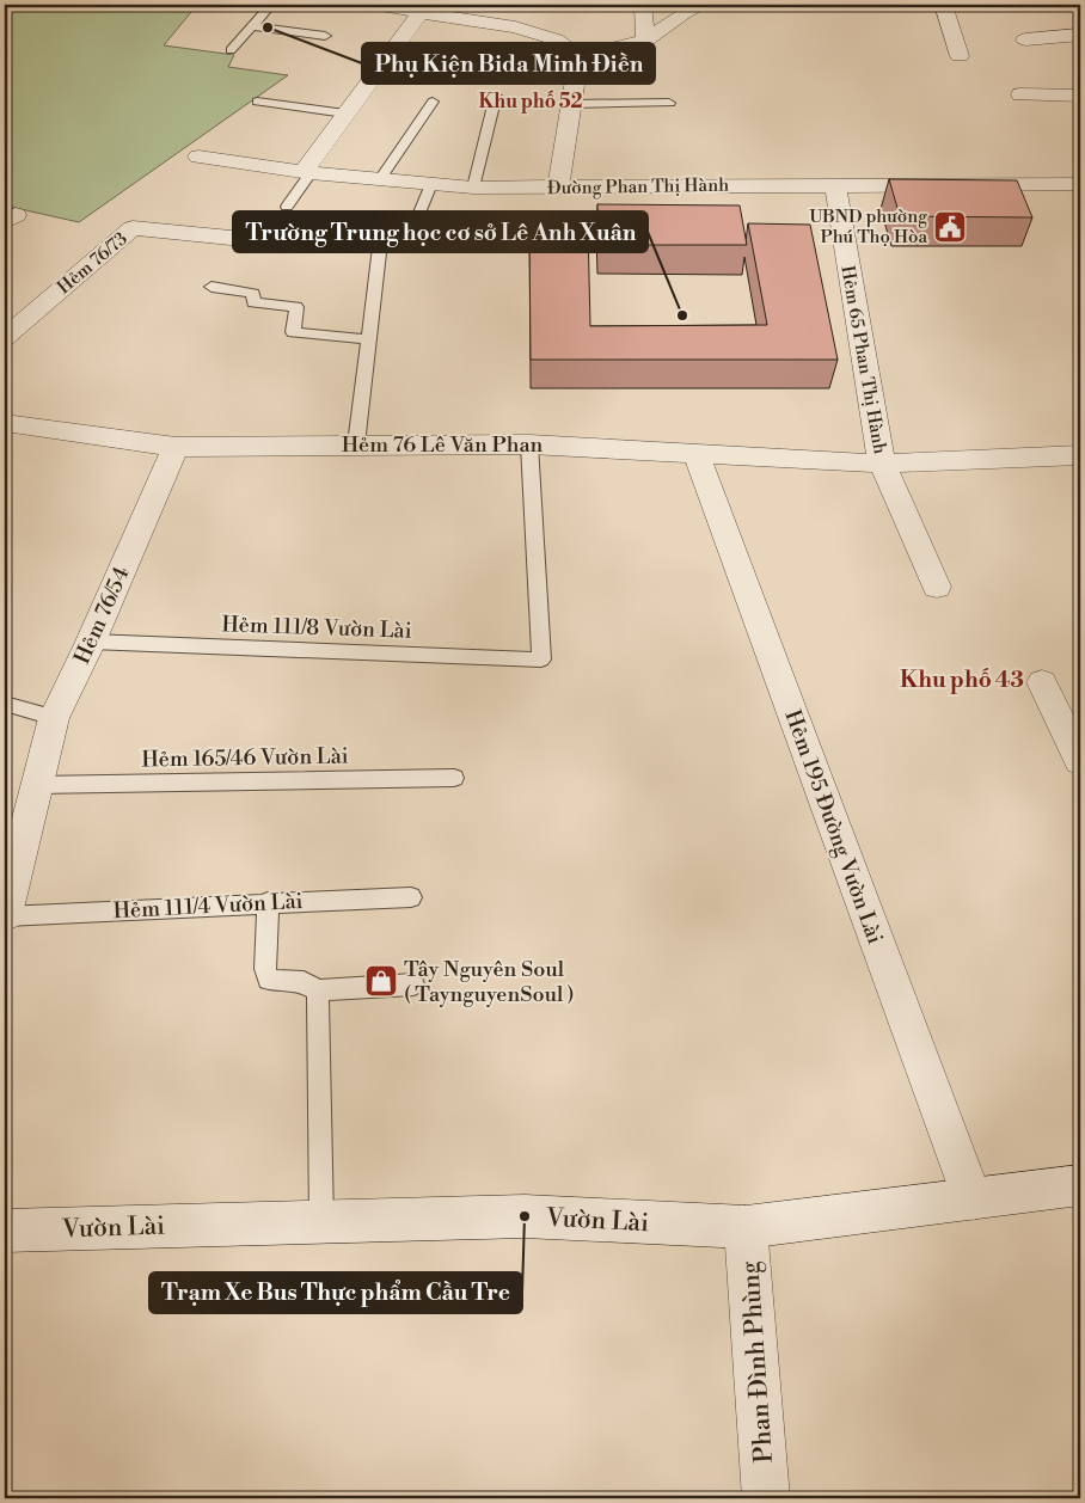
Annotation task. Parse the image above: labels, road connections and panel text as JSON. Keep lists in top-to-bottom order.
{
  "streets": {
    "street": [
      "Đường Phan Thị Hành",
      "Hẻm 76/73",
      "Hẻm 65 Phan Thị Hành",
      "Hẻm 76 Lê Văn Phan",
      "Hẻm 76/54",
      "Hẻm 195 Đường Vườn Lài",
      "Vườn Lài",
      "Phan Đình Phùng"
    ],
    "lane": ["Hẻm 111/8 Vườn Lài", "Hẻm 165/46 Vườn Lài", "Hẻm 111/4 Vườn Lài"]
  },
  "crossings": [
    ["Đường Phan Thị Hành", "Hẻm 65 Phan Thị Hành"],
    ["Hẻm 65 Phan Thị Hành", "Hẻm 76 Lê Văn Phan"],
    ["Hẻm 76 Lê Văn Phan", "Hẻm 76/54"],
    ["Hẻm 76 Lê Văn Phan", "Hẻm 111/8 Vườn Lài"],
    ["Hẻm 76 Lê Văn Phan", "Hẻm 195 Đường Vườn Lài"],
    ["Hẻm 76/54", "Hẻm 111/8 Vườn Lài"],
    ["Hẻm 76/54", "Hẻm 165/46 Vườn Lài"],
    ["Hẻm 76/54", "Hẻm 111/4 Vườn Lài"],
    ["Hẻm 195 Đường Vườn Lài", "Vườn Lài"],
    ["Vườn Lài", "Phan Đình Phùng"]
  ],
  "districts": ["Khu phố 52", "Khu phố 43"],
  "places": {
    "other": ["Phụ Kiện Bida Minh Điền", "Trường Trung học cơ sở Lê Anh Xuân", "Trạm Xe Bus Thực phẩm Cầu Tre"],
    "public building": ["UBND phường Phú Thọ Hòa"],
    "shop": ["Tây Nguyên Soul ( TaynguyenSoul )"]
  }
}
